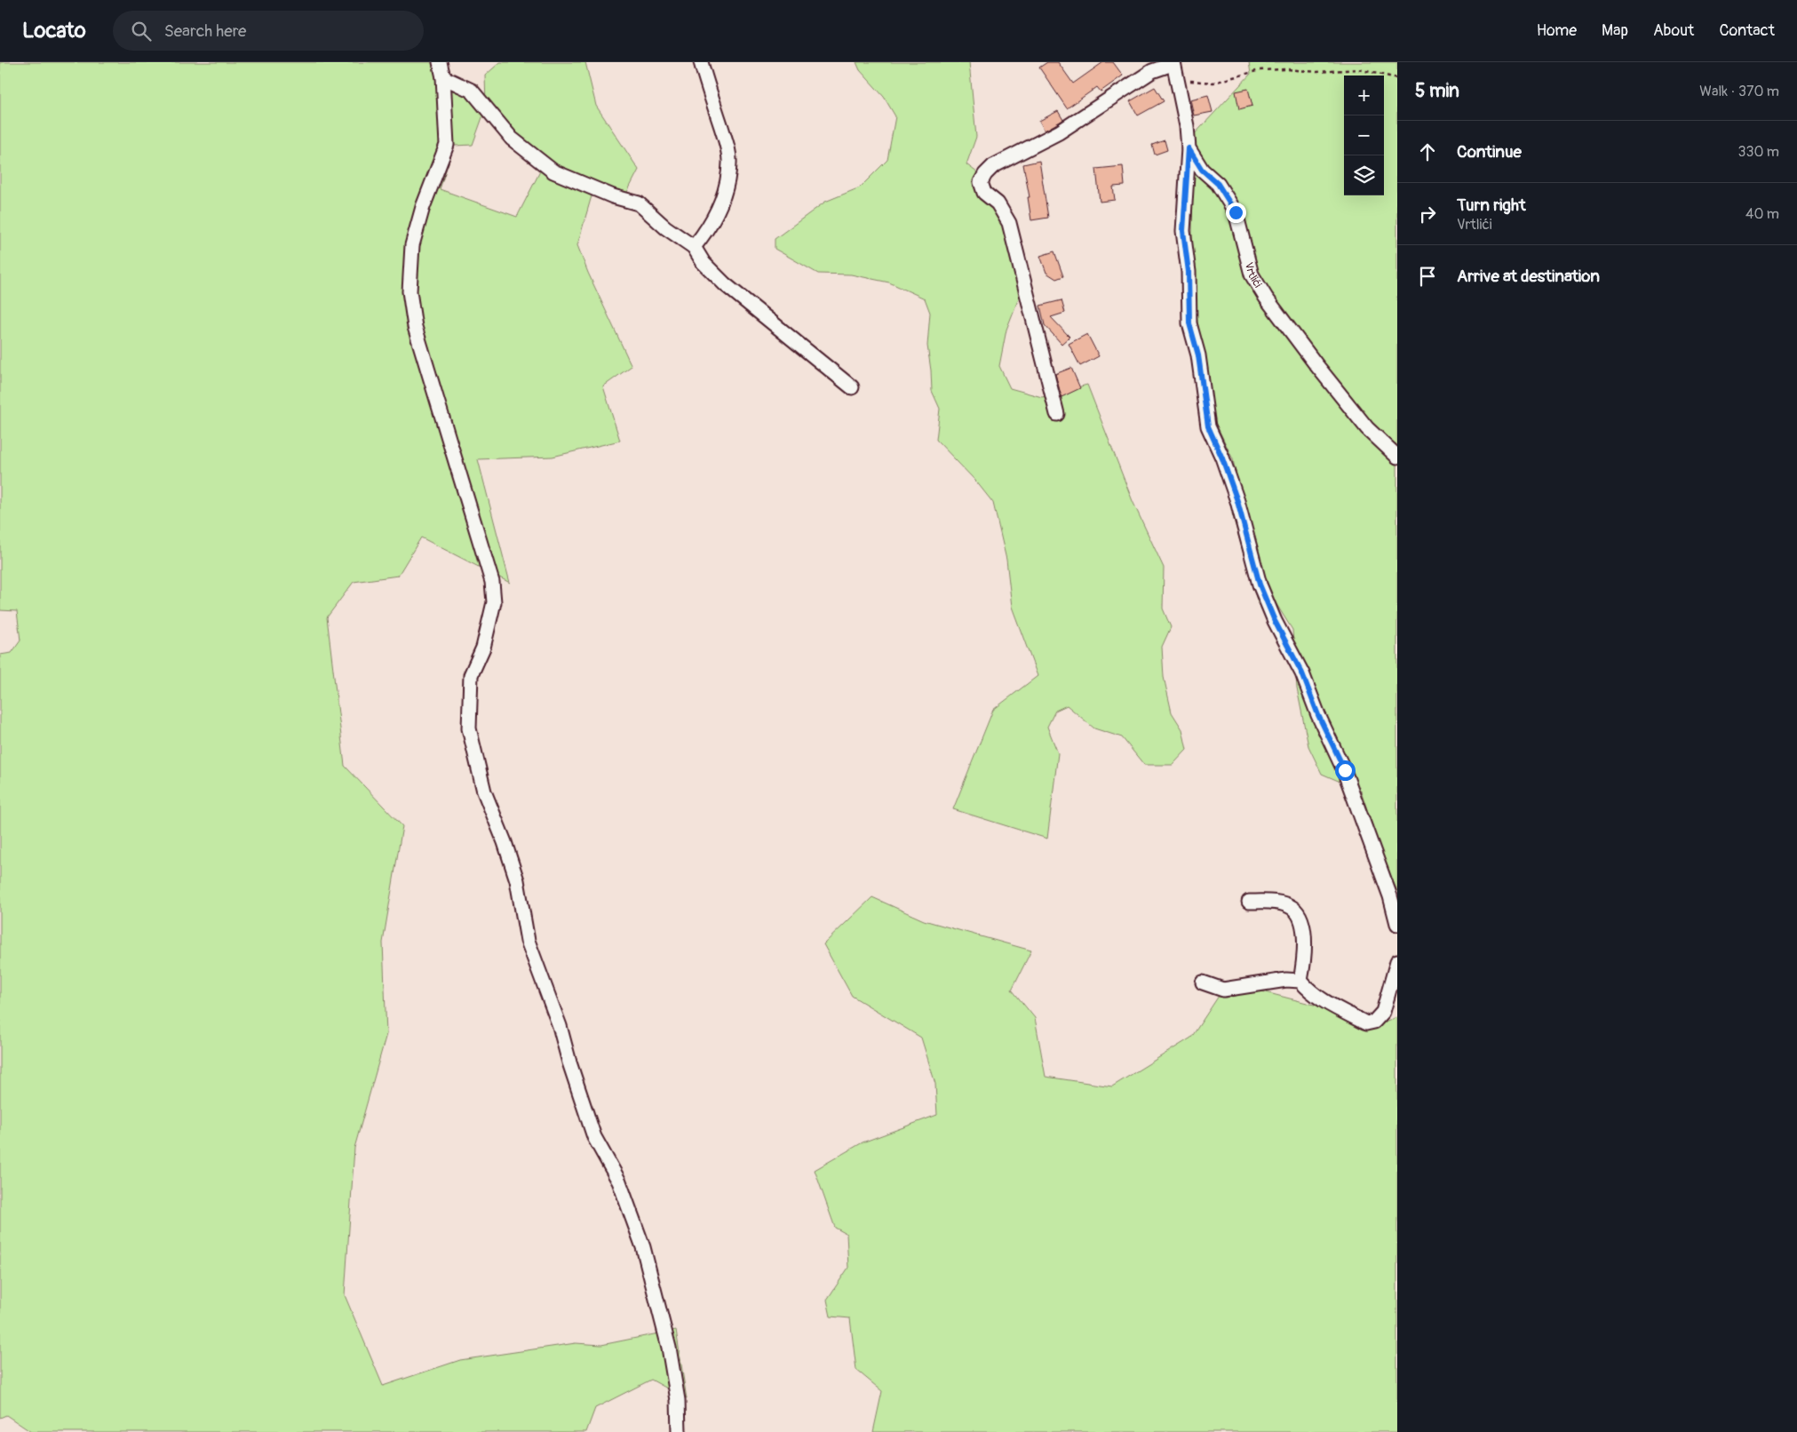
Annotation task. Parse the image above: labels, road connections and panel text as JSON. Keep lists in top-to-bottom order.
{
  "streets": {
    "street": ["Vrtlići"]
  },
  "page": {
    "header": "Locato",
    "search": "Search here",
    "nav": [
      "Home",
      "Map",
      "About",
      "Contact"
    ],
    "heading": ["5 min", "Walk · 370 m"],
    "map_buttons": ["+", "−"],
    "list": [
      ["Continue", "330 m"],
      ["Turn right", "Vrtlići", "40 m"],
      "Arrive at destination"
    ]
  }
}
